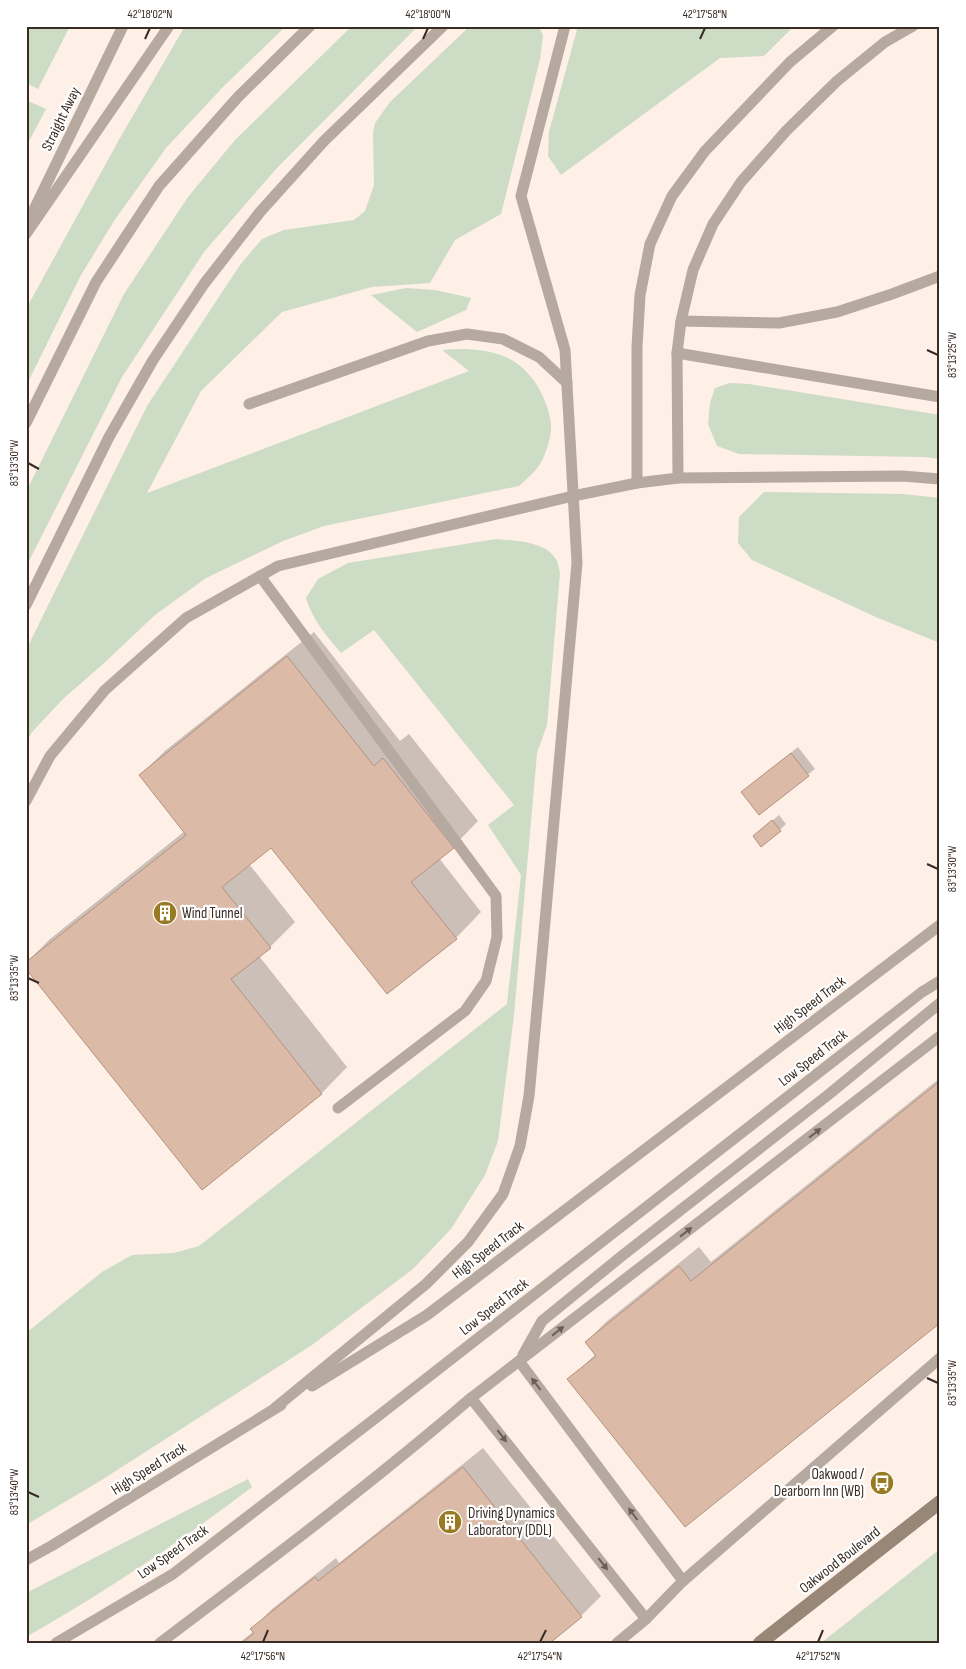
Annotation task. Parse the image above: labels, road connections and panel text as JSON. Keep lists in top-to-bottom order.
{
  "streets": {
    "main road": ["Oakwood Boulevard"],
    "lane": ["Straight Away", "High Speed Track", "Low Speed Track"]
  },
  "places": {
    "building": ["Wind Tunnel", "Driving Dynamics Laboratory (DDL)"],
    "bus stop": ["Oakwood / Dearborn Inn (WB)"]
  },
  "coordinates": [
    "42°18'02\"N",
    "42°18'00\"N",
    "42°17'58\"N",
    "83°13'25\"W",
    "83°13'30\"W",
    "83°13'35\"W",
    "83°13'40\"W",
    "42°17'56\"N",
    "42°17'54\"N",
    "42°17'52\"N"
  ]
}
